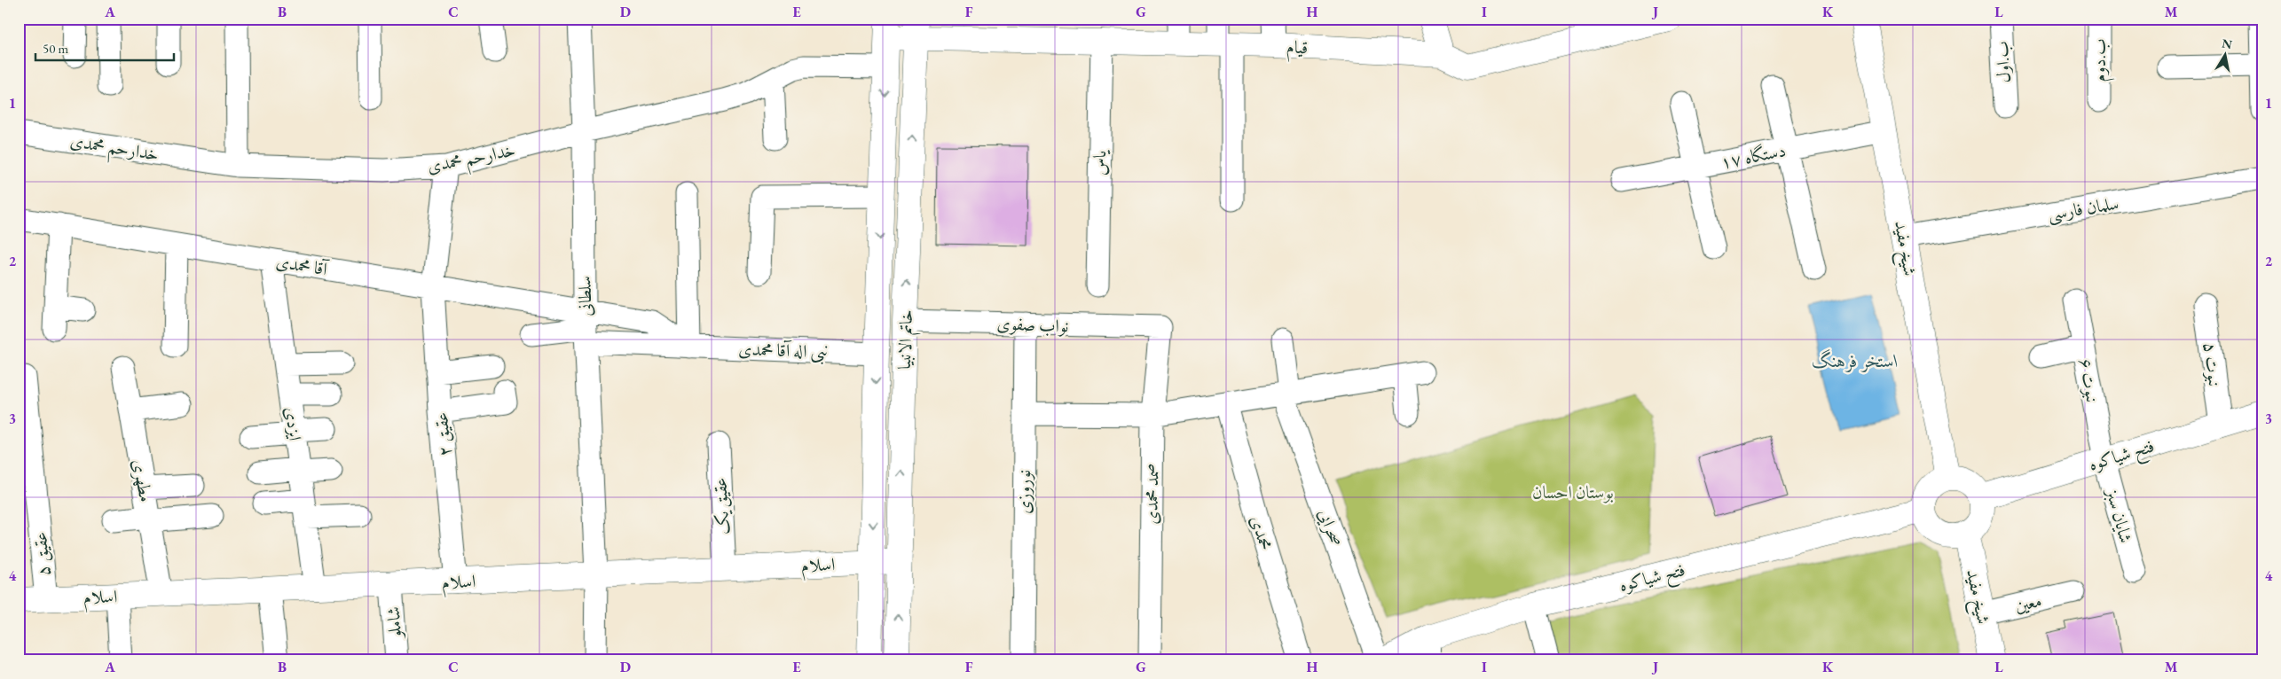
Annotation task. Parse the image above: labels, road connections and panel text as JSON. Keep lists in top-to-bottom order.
{
  "streets": {
    "street": [
      "قیام",
      "ب.دوم",
      "ب.اول",
      "خدارحم محمدی",
      "۱۷ دستگاه",
      "یاس",
      "سلمان فارسی",
      "شیخ مفید",
      "آقا محمدی",
      "سلطانی",
      "نواب صفوی",
      "خاتم الانبیا",
      "نبی اله آقا محمدی",
      "نبوت ۵",
      "نبوت ۶",
      "ایزدی",
      "عقیق ۲",
      "فتح شیاکوه",
      "مطهری",
      "نوروزی",
      "صمد محمدی",
      "عقیق یک",
      "شایان سبز",
      "صحرایی",
      "محمدی",
      "عقیق ۵",
      "اسلام",
      "معین",
      "شاملو"
    ]
  },
  "crossings": [
    ["قیام", "یاس"],
    ["قیام", "خاتم الانبیا"],
    ["خدارحم محمدی", "سلطانی"],
    ["خدارحم محمدی", "خاتم الانبیا"],
    ["خدارحم محمدی", "عقیق ۲"],
    ["۱۷ دستگاه", "شیخ مفید"],
    ["سلمان فارسی", "شیخ مفید"],
    ["شیخ مفید", "فتح شیاکوه"],
    ["شیخ مفید", "معین"],
    ["آقا محمدی", "سلطانی"],
    ["آقا محمدی", "نبی اله آقا محمدی"],
    ["آقا محمدی", "ایزدی"],
    ["آقا محمدی", "عقیق ۲"],
    ["سلطانی", "نبی اله آقا محمدی"],
    ["سلطانی", "اسلام"],
    ["نواب صفوی", "خاتم الانبیا"],
    ["نواب صفوی", "نوروزی"],
    ["نواب صفوی", "صمد محمدی"],
    ["خاتم الانبیا", "نبی اله آقا محمدی"],
    ["خاتم الانبیا", "اسلام"],
    ["نبوت ۵", "فتح شیاکوه"],
    ["نبوت ۶", "فتح شیاکوه"],
    ["نبوت ۶", "شایان سبز"],
    ["ایزدی", "اسلام"],
    ["عقیق ۲", "اسلام"],
    ["فتح شیاکوه", "شایان سبز"],
    ["مطهری", "اسلام"],
    ["عقیق یک", "اسلام"],
    ["عقیق ۵", "اسلام"],
    ["اسلام", "شاملو"]
  ],
  "water": ["استخر فرهنگ"],
  "parks": ["بوستان احسان"],
  "scale_bar": "50 m",
  "north": "top",
  "grid": {
    "columns": [
      "A",
      "B",
      "C",
      "D",
      "E",
      "F",
      "G",
      "H",
      "I",
      "J",
      "K",
      "L",
      "M"
    ],
    "rows": [
      "1",
      "2",
      "3",
      "4"
    ]
  }
}
